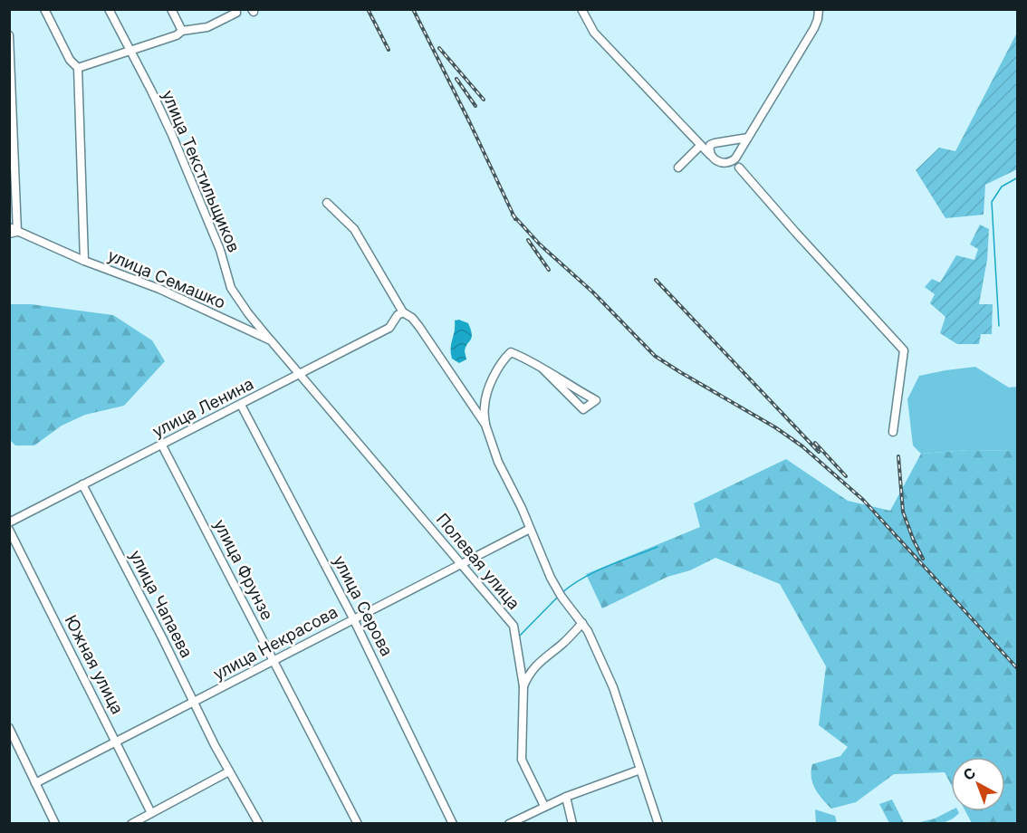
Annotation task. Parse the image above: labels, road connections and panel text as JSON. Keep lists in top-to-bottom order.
{
  "streets": {
    "street": [
      "улица Текстильщиков",
      "улица Семашко",
      "улица Ленина",
      "Полевая улица",
      "улица Фрунзе",
      "улица Чапаева",
      "улица Серова",
      "улица Некрасова",
      "Южная улица"
    ]
  },
  "crossings": [
    ["улица Текстильщиков", "улица Семашко"],
    ["улица Семашко", "улица Ленина"],
    ["улица Семашко", "Полевая улица"],
    ["улица Ленина", "Полевая улица"],
    ["улица Ленина", "улица Фрунзе"],
    ["улица Ленина", "улица Чапаева"],
    ["улица Ленина", "улица Серова"],
    ["Полевая улица", "улица Некрасова"],
    ["улица Фрунзе", "улица Некрасова"],
    ["улица Чапаева", "улица Некрасова"],
    ["улица Серова", "улица Некрасова"],
    ["улица Некрасова", "Южная улица"]
  ],
  "north": "top left"
}
